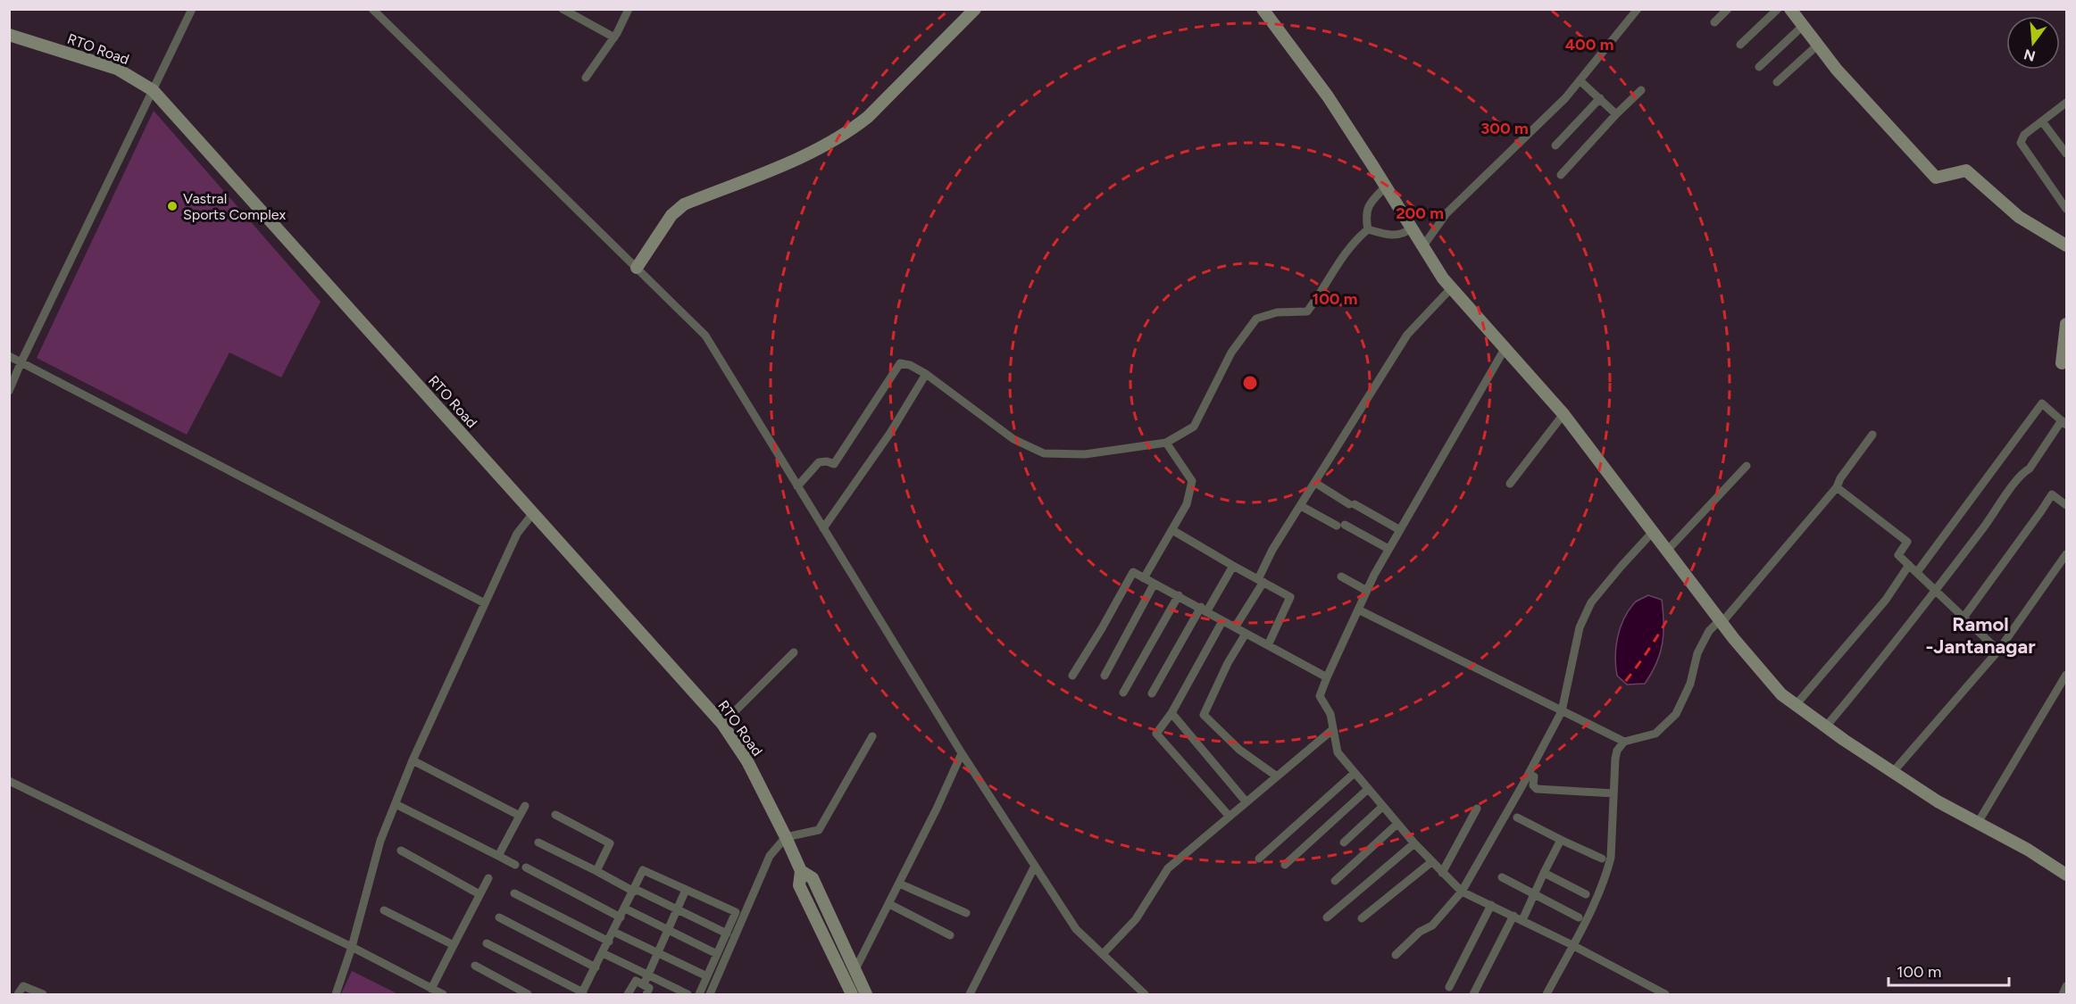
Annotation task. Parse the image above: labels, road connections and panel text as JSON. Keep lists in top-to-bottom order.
{
  "streets": {
    "street": ["RTO Road"]
  },
  "districts": ["Ramol -Jantanagar"],
  "places": ["Vastral Sports Complex"],
  "scale_bar": "100 m",
  "north": "bottom",
  "rings": [
    "400 m",
    "300 m",
    "200 m",
    "100 m"
  ]
}
